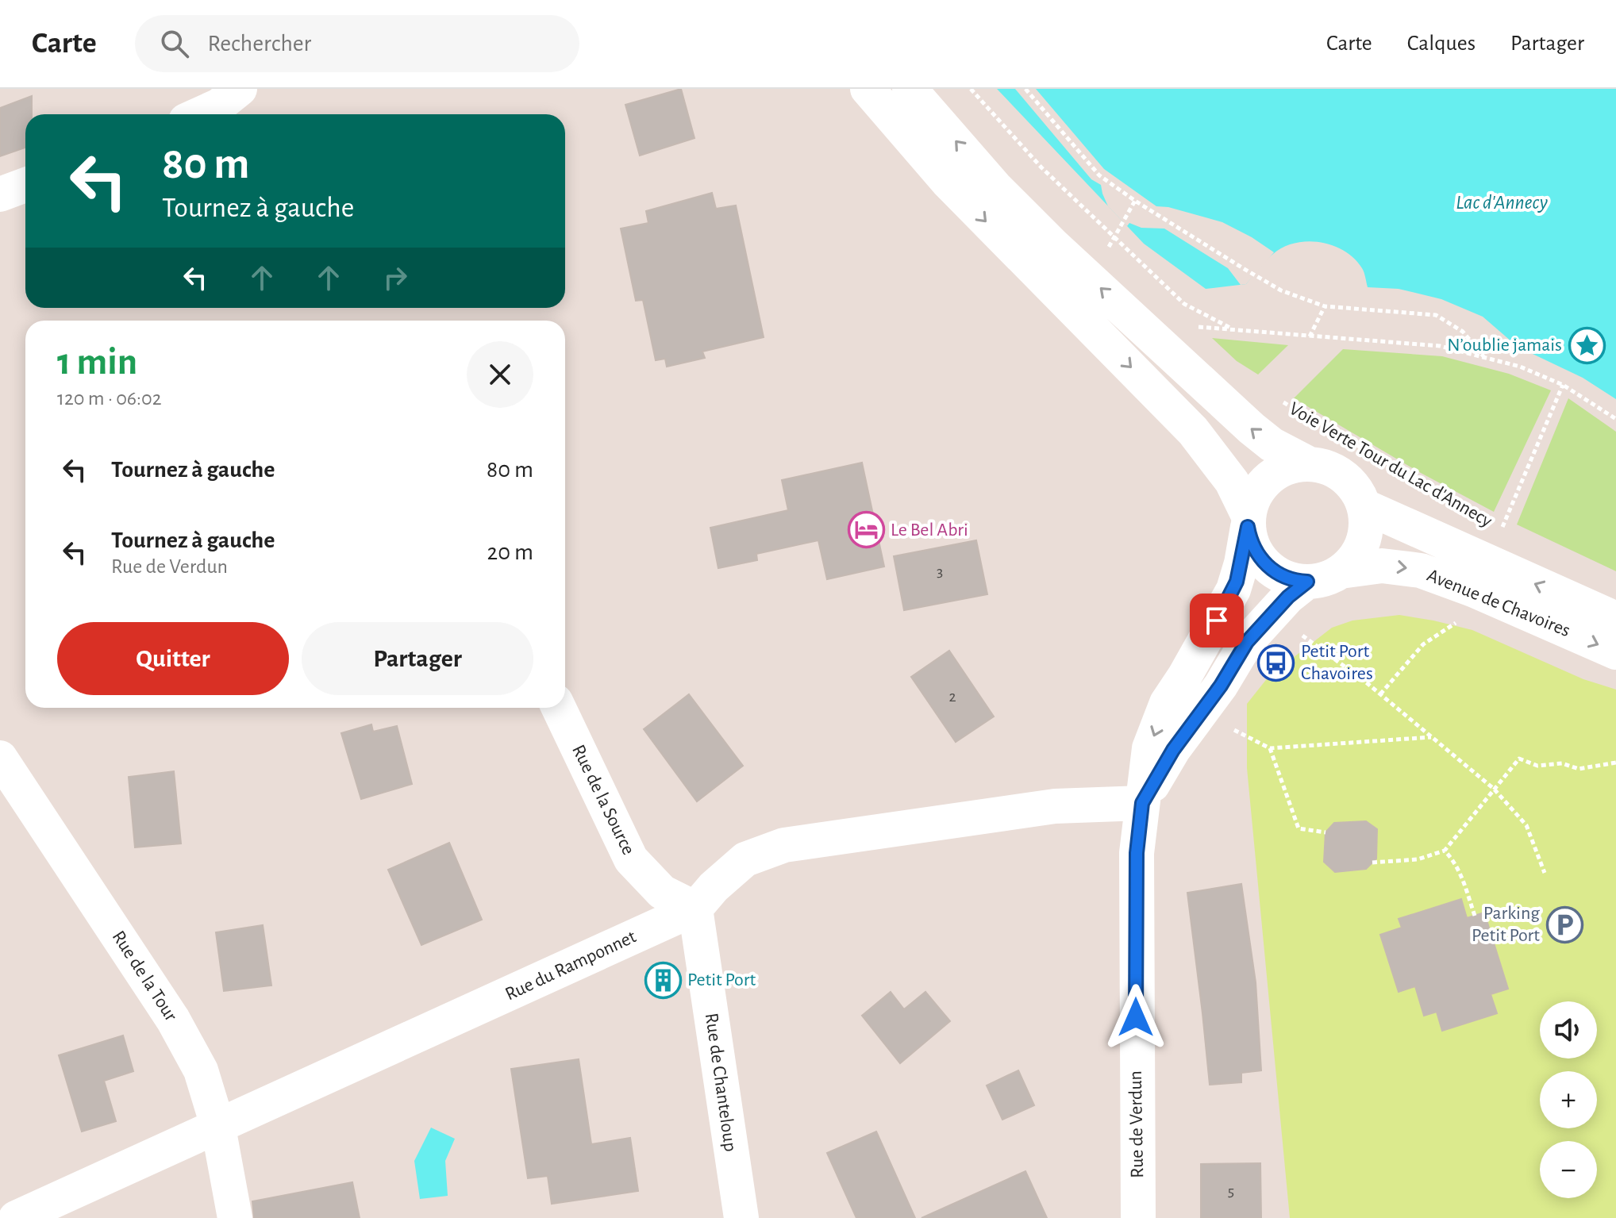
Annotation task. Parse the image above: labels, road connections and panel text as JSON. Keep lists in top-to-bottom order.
{
  "streets": {
    "main road": [
      "Avenue de Chavoires",
      "Rue de la Source",
      "Rue du Ramponnet",
      "Rue de la Tour",
      "Rue de Chanteloup",
      "Rue de Verdun"
    ],
    "path": ["Voie Verte Tour du Lac d'Annecy"]
  },
  "crossings": [
    ["Avenue de Chavoires", "Rue de Verdun"],
    ["Rue de la Source", "Rue du Ramponnet"],
    ["Rue de la Source", "Rue de Chanteloup"],
    ["Rue du Ramponnet", "Rue de la Tour"],
    ["Rue du Ramponnet", "Rue de Chanteloup"],
    ["Rue du Ramponnet", "Rue de Verdun"]
  ],
  "water": ["Lac d'Annecy"],
  "places": {
    "place": ["N’oublie jamais"],
    "hotel": ["Le Bel Abri"],
    "bus stop": ["Petit Port Chavoires"],
    "parking": ["Parking Petit Port"],
    "building": ["Petit Port"]
  },
  "house_numbers": ["3", "2", "5"],
  "page": {
    "header": "Carte",
    "search": "Rechercher",
    "nav": ["Carte", "Calques", "Partager"],
    "turn": ["80 m", "Tournez à gauche"],
    "heading": ["1 min", "120 m · 06:02"],
    "list": [
      {
        "name": "Tournez à gauche",
        "value": "80 m"
      },
      {
        "name": "Tournez à gauche",
        "note": "Rue de Verdun",
        "value": "20 m"
      }
    ],
    "buttons": ["Quitter", "Partager"],
    "map_buttons": ["+", "−"]
  }
}
